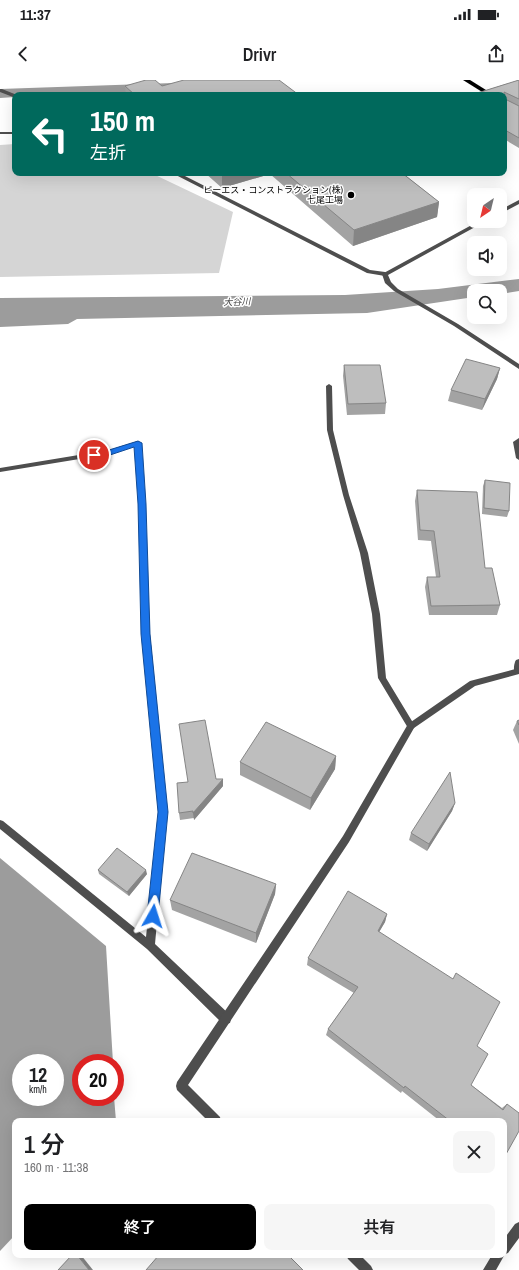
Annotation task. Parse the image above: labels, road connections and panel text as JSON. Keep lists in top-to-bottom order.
{
  "water": ["大谷川"],
  "places": ["ピーエス・コンストラクション(株) 七尾工場"],
  "north": "bottom left",
  "page": {
    "status": "11:37",
    "header": "Drivr",
    "turn": ["150 m", "左折"],
    "speed": "12 km/h",
    "limit": "20",
    "heading": ["1 分", "160 m · 11:38"],
    "buttons": ["終了", "共有"]
  }
}
